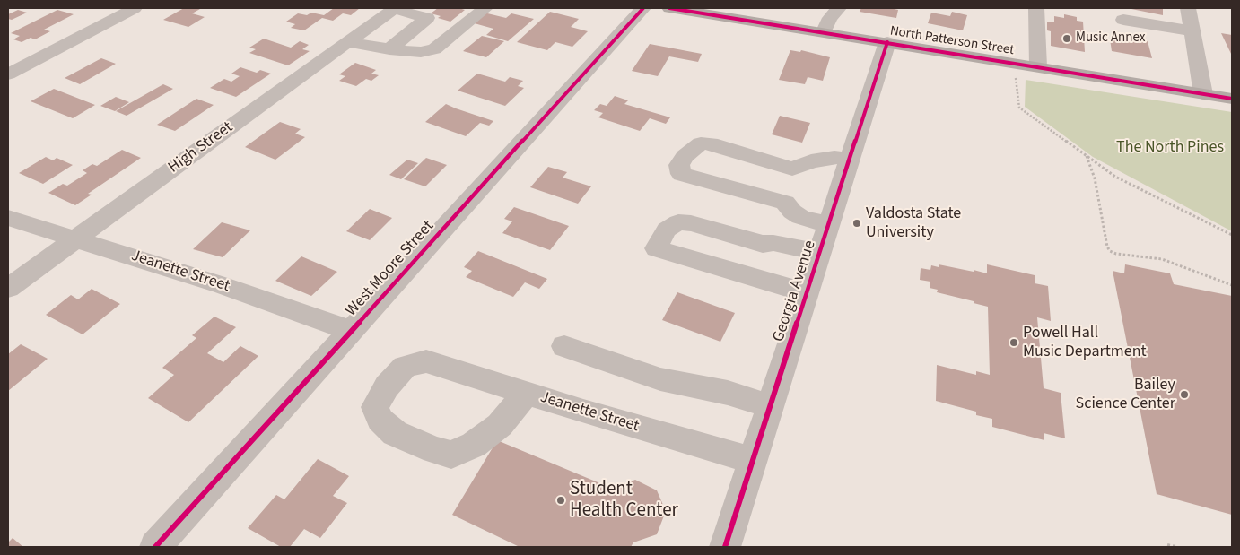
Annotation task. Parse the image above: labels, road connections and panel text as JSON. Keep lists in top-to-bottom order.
{
  "streets": {
    "main road": ["North Patterson Street"],
    "street": [
      "High Street",
      "West Moore Street",
      "Jeanette Street",
      "Georgia Avenue"
    ]
  },
  "crossings": [
    ["North Patterson Street", "Georgia Avenue"],
    ["High Street", "Jeanette Street"],
    ["West Moore Street", "Jeanette Street"],
    ["Jeanette Street", "Georgia Avenue"]
  ],
  "parks": ["The North Pines"],
  "places": [
    "Music Annex",
    "Valdosta State University",
    "Powell Hall Music Department",
    "Bailey Science Center",
    "Student Health Center"
  ]
}
